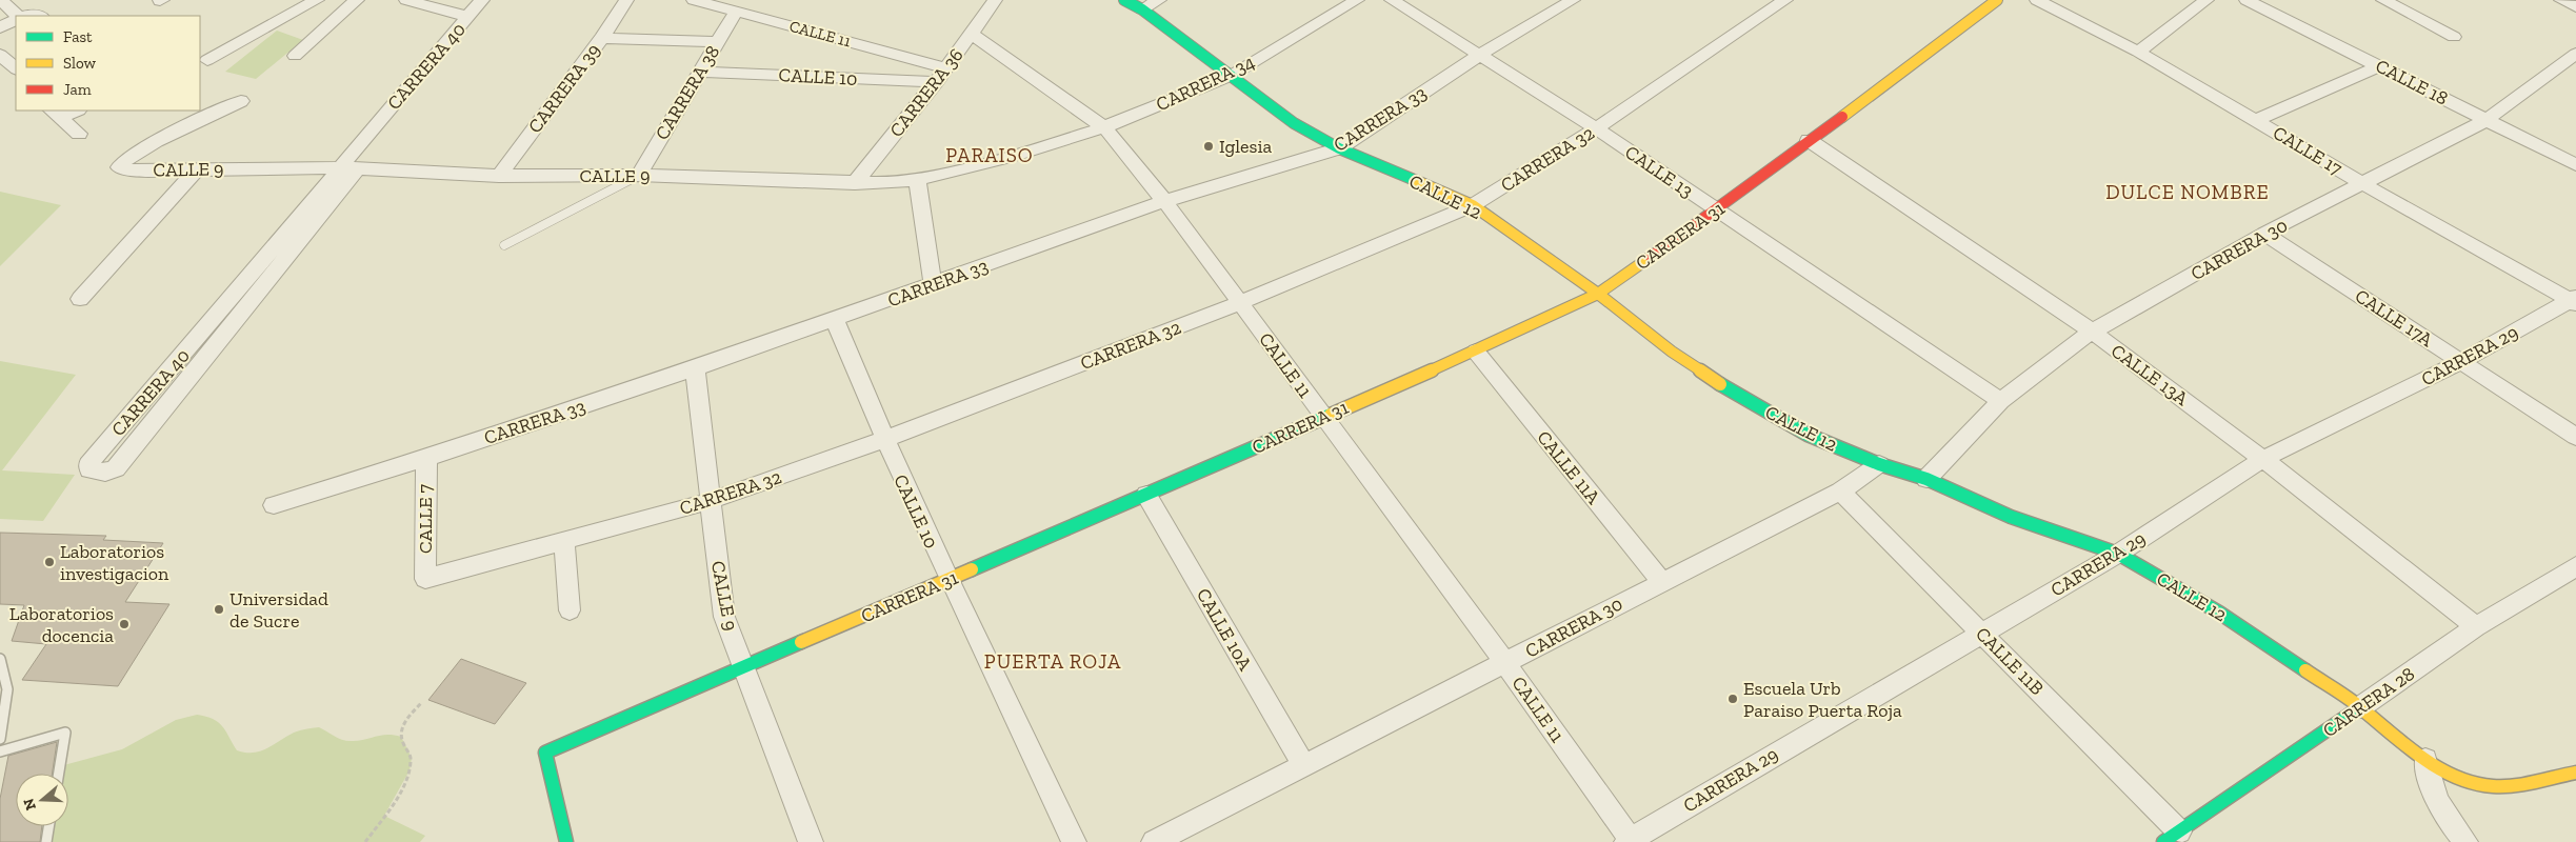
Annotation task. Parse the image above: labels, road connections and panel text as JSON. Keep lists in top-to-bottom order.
{
  "streets": {
    "street": [
      "CALLE 11",
      "CARRERA 40",
      "CALLE 10",
      "CALLE 18",
      "CARRERA 34",
      "CARRERA 39",
      "CARRERA 38",
      "CARRERA 36",
      "CARRERA 33",
      "CALLE 17",
      "CARRERA 32",
      "CALLE 9",
      "CALLE 13",
      "CALLE 12",
      "CARRERA 31",
      "CARRERA 30",
      "CALLE 17A",
      "CARRERA 29",
      "CALLE 13A",
      "CALLE 11A",
      "CALLE 7",
      "CALLE 10A",
      "CALLE 11B",
      "CARRERA 28"
    ]
  },
  "crossings": [
    ["CALLE 11", "CARRERA 34"],
    ["CALLE 11", "CARRERA 38"],
    ["CALLE 11", "CARRERA 36"],
    ["CALLE 11", "CARRERA 33"],
    ["CALLE 11", "CARRERA 32"],
    ["CALLE 11", "CALLE 9"],
    ["CALLE 11", "CARRERA 31"],
    ["CALLE 11", "CARRERA 30"],
    ["CALLE 11", "CARRERA 29"],
    ["CARRERA 40", "CALLE 9"],
    ["CALLE 10", "CARRERA 38"],
    ["CALLE 10", "CARRERA 36"],
    ["CALLE 10", "CARRERA 33"],
    ["CALLE 10", "CARRERA 32"],
    ["CALLE 10", "CARRERA 31"],
    ["CALLE 18", "CARRERA 30"],
    ["CARRERA 34", "CALLE 9"],
    ["CARRERA 34", "CALLE 12"],
    ["CARRERA 39", "CALLE 9"],
    ["CARRERA 38", "CALLE 9"],
    ["CARRERA 36", "CALLE 9"],
    ["CARRERA 33", "CALLE 9"],
    ["CARRERA 33", "CALLE 13"],
    ["CARRERA 33", "CALLE 12"],
    ["CARRERA 33", "CALLE 7"],
    ["CALLE 17", "CARRERA 30"],
    ["CALLE 17", "CARRERA 29"],
    ["CARRERA 32", "CALLE 9"],
    ["CARRERA 32", "CALLE 13"],
    ["CARRERA 32", "CALLE 12"],
    ["CARRERA 32", "CALLE 7"],
    ["CALLE 9", "CARRERA 31"],
    ["CALLE 13", "CARRERA 31"],
    ["CALLE 13", "CARRERA 30"],
    ["CALLE 12", "CARRERA 31"],
    ["CALLE 12", "CARRERA 30"],
    ["CALLE 12", "CARRERA 29"],
    ["CALLE 12", "CARRERA 28"],
    ["CARRERA 31", "CALLE 13A"],
    ["CARRERA 31", "CALLE 11A"],
    ["CARRERA 31", "CALLE 10A"],
    ["CARRERA 30", "CALLE 17A"],
    ["CARRERA 30", "CALLE 13A"],
    ["CARRERA 30", "CALLE 11A"],
    ["CARRERA 30", "CALLE 10A"],
    ["CARRERA 30", "CALLE 11B"],
    ["CALLE 17A", "CARRERA 29"],
    ["CARRERA 29", "CALLE 13A"],
    ["CARRERA 29", "CALLE 11B"],
    ["CALLE 13A", "CARRERA 28"],
    ["CALLE 11B", "CARRERA 28"]
  ],
  "districts": ["PARAISO", "DULCE NOMBRE", "PUERTA ROJA"],
  "places": [
    "Iglesia",
    "Laboratorios investigacion",
    "Universidad de Sucre",
    "Laboratorios docencia",
    "Escuela Urb Paraiso Puerta Roja"
  ],
  "legend": ["Fast", "Slow", "Jam"],
  "north": "left"
}
